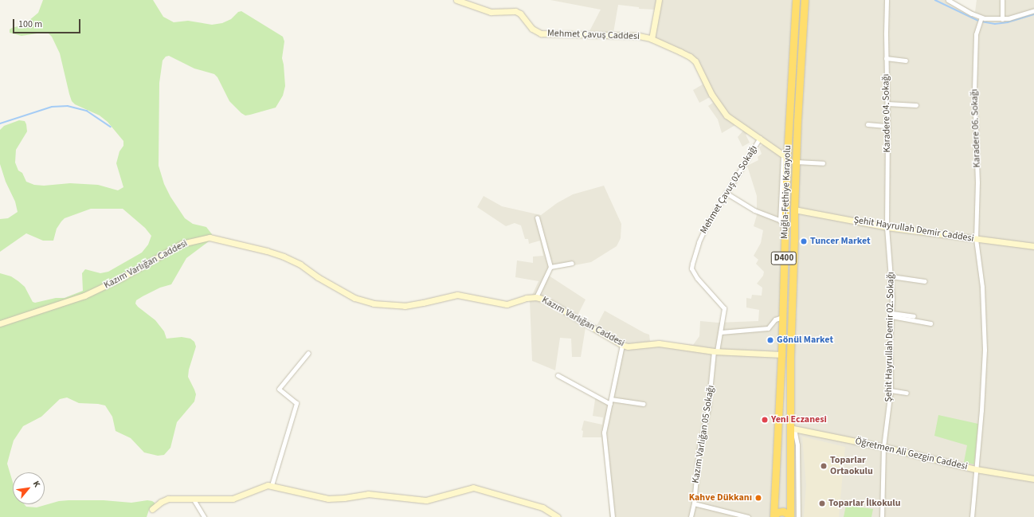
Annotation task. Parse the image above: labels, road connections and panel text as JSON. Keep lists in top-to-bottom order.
{
  "streets": {
    "highway": ["Muğla-Fethiye Karayolu", "D400"],
    "street": [
      "Mehmet Çavuş Caddesi",
      "Karadere 04. Sokağı",
      "Karadere 06. Sokağı",
      "Mehmet Çavuş 02. Sokağı",
      "Şehit Hayrullah Demir Caddesi",
      "Kazım Varlığan Caddesi",
      "Şehit Hayrullah Demir 02. Sokağı",
      "Kazım Varlığan 05 Sokağı",
      "Öğretmen Ali Gezgin Caddesi"
    ]
  },
  "crossings": [
    ["Mehmet Çavuş Caddesi", "Mehmet Çavuş 02. Sokağı"],
    ["Mehmet Çavuş Caddesi", "Muğla-Fethiye Karayolu"],
    ["Karadere 04. Sokağı", "Şehit Hayrullah Demir Caddesi"],
    ["Karadere 04. Sokağı", "Şehit Hayrullah Demir 02. Sokağı"],
    ["Karadere 06. Sokağı", "Şehit Hayrullah Demir Caddesi"],
    ["Karadere 06. Sokağı", "Öğretmen Ali Gezgin Caddesi"],
    ["Mehmet Çavuş 02. Sokağı", "Kazım Varlığan 05 Sokağı"],
    ["Muğla-Fethiye Karayolu", "Şehit Hayrullah Demir Caddesi"],
    ["Muğla-Fethiye Karayolu", "Kazım Varlığan Caddesi"],
    ["Muğla-Fethiye Karayolu", "Öğretmen Ali Gezgin Caddesi"],
    ["Şehit Hayrullah Demir Caddesi", "Şehit Hayrullah Demir 02. Sokağı"],
    ["Kazım Varlığan Caddesi", "Kazım Varlığan 05 Sokağı"],
    ["Şehit Hayrullah Demir 02. Sokağı", "Öğretmen Ali Gezgin Caddesi"]
  ],
  "places": [
    "Tuncer Market",
    "Gönül Market",
    "Yeni Eczanesi",
    "Toparlar Ortaokulu",
    "Kahve Dükkanı",
    "Toparlar İlkokulu"
  ],
  "scale_bar": "100 m",
  "north": "top right"
}
